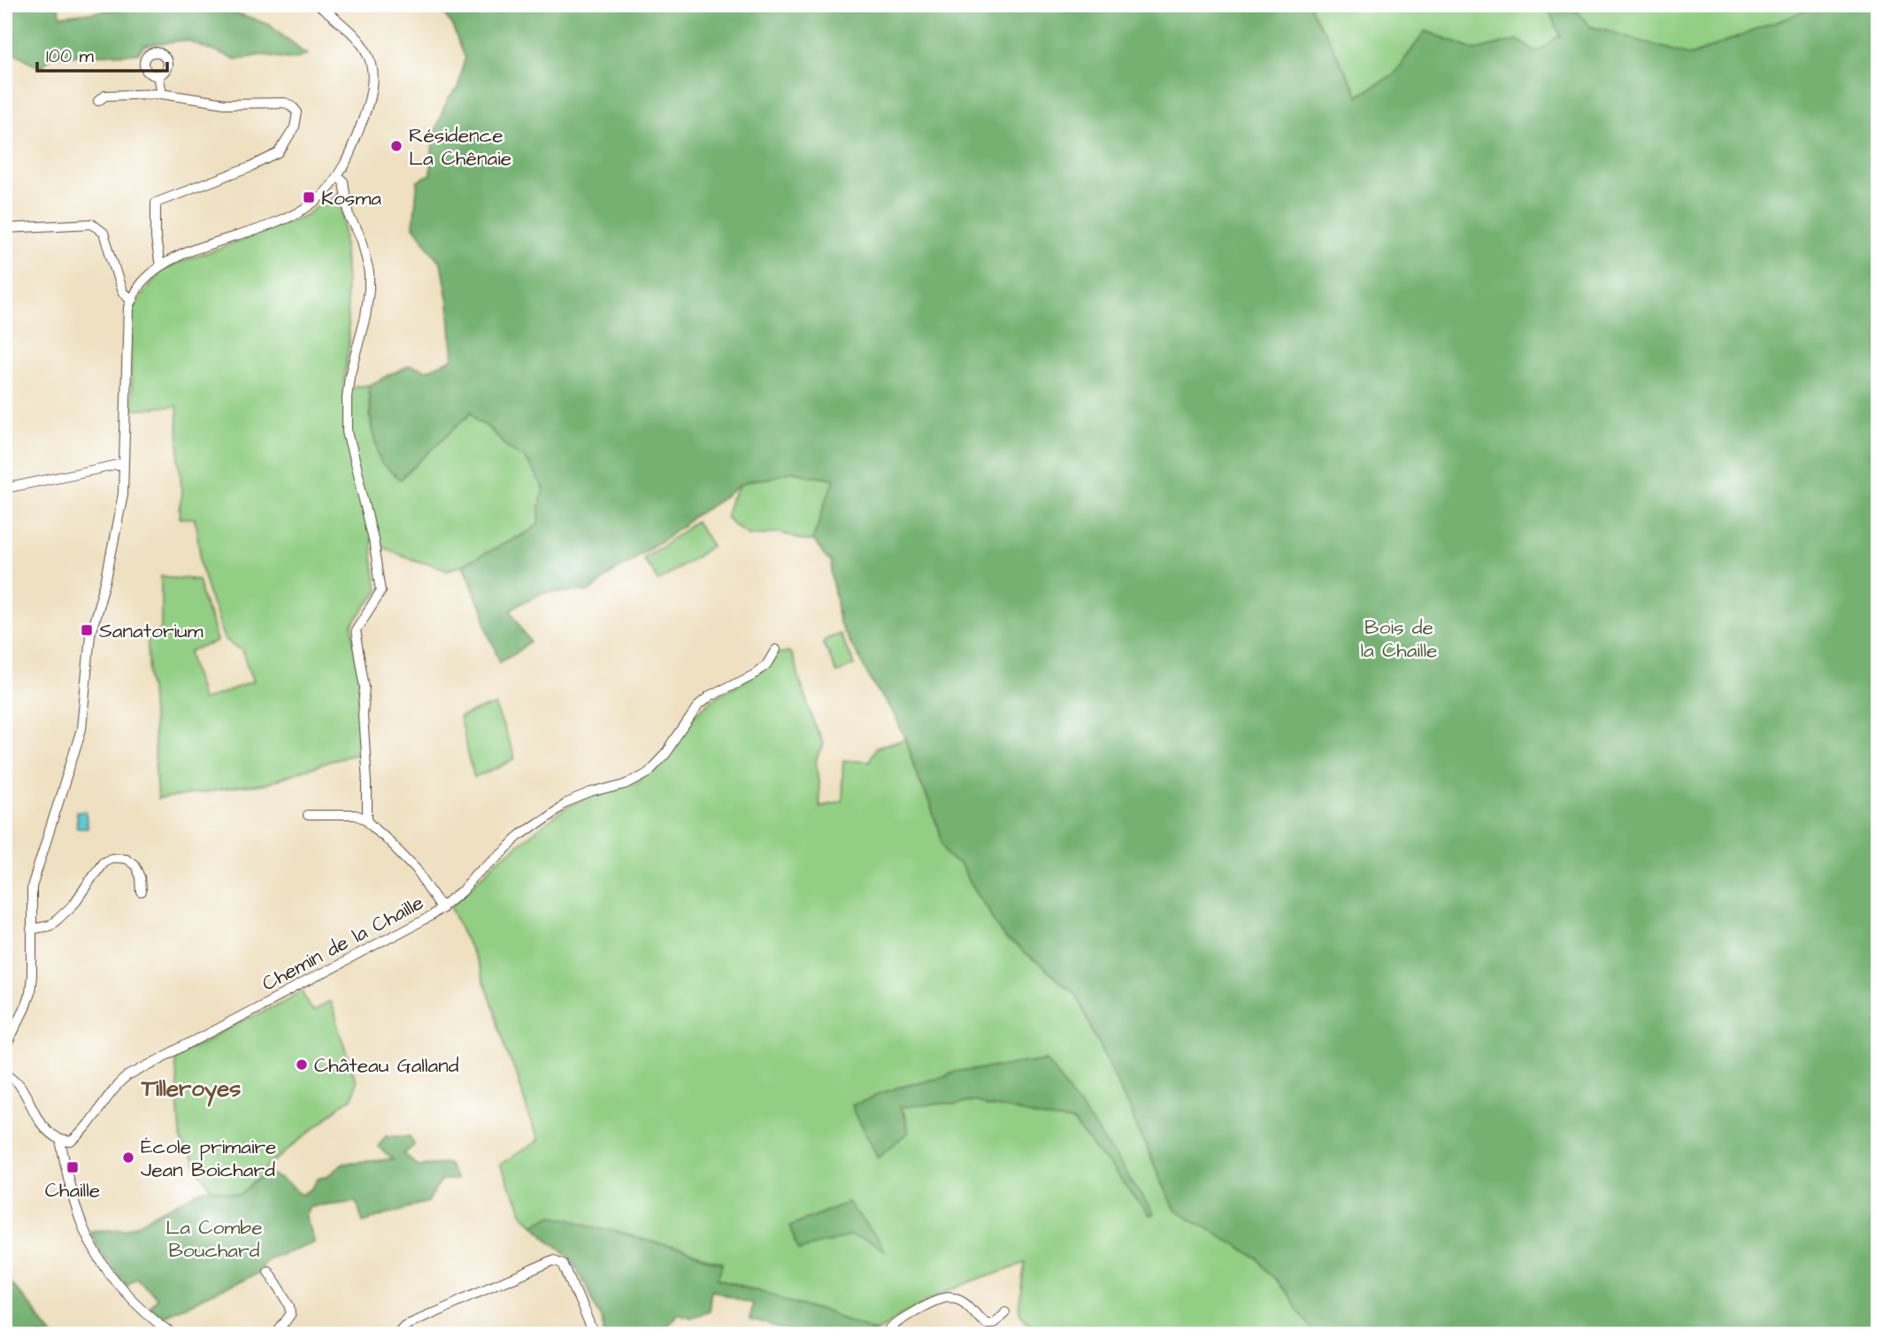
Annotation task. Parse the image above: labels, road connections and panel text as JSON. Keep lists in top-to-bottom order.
{
  "streets": {
    "street": ["Chemin de la Chaille"]
  },
  "districts": ["Tilleroyes"],
  "parks": ["Bois de la Chaille", "La Combe Bouchard"],
  "places": {
    "other": ["Résidence La Chênaie", "Château Galland", "École primaire Jean Boichard"],
    "transit": ["Kosma", "Sanatorium", "Chaille"]
  },
  "scale_bar": "100 m"
}
